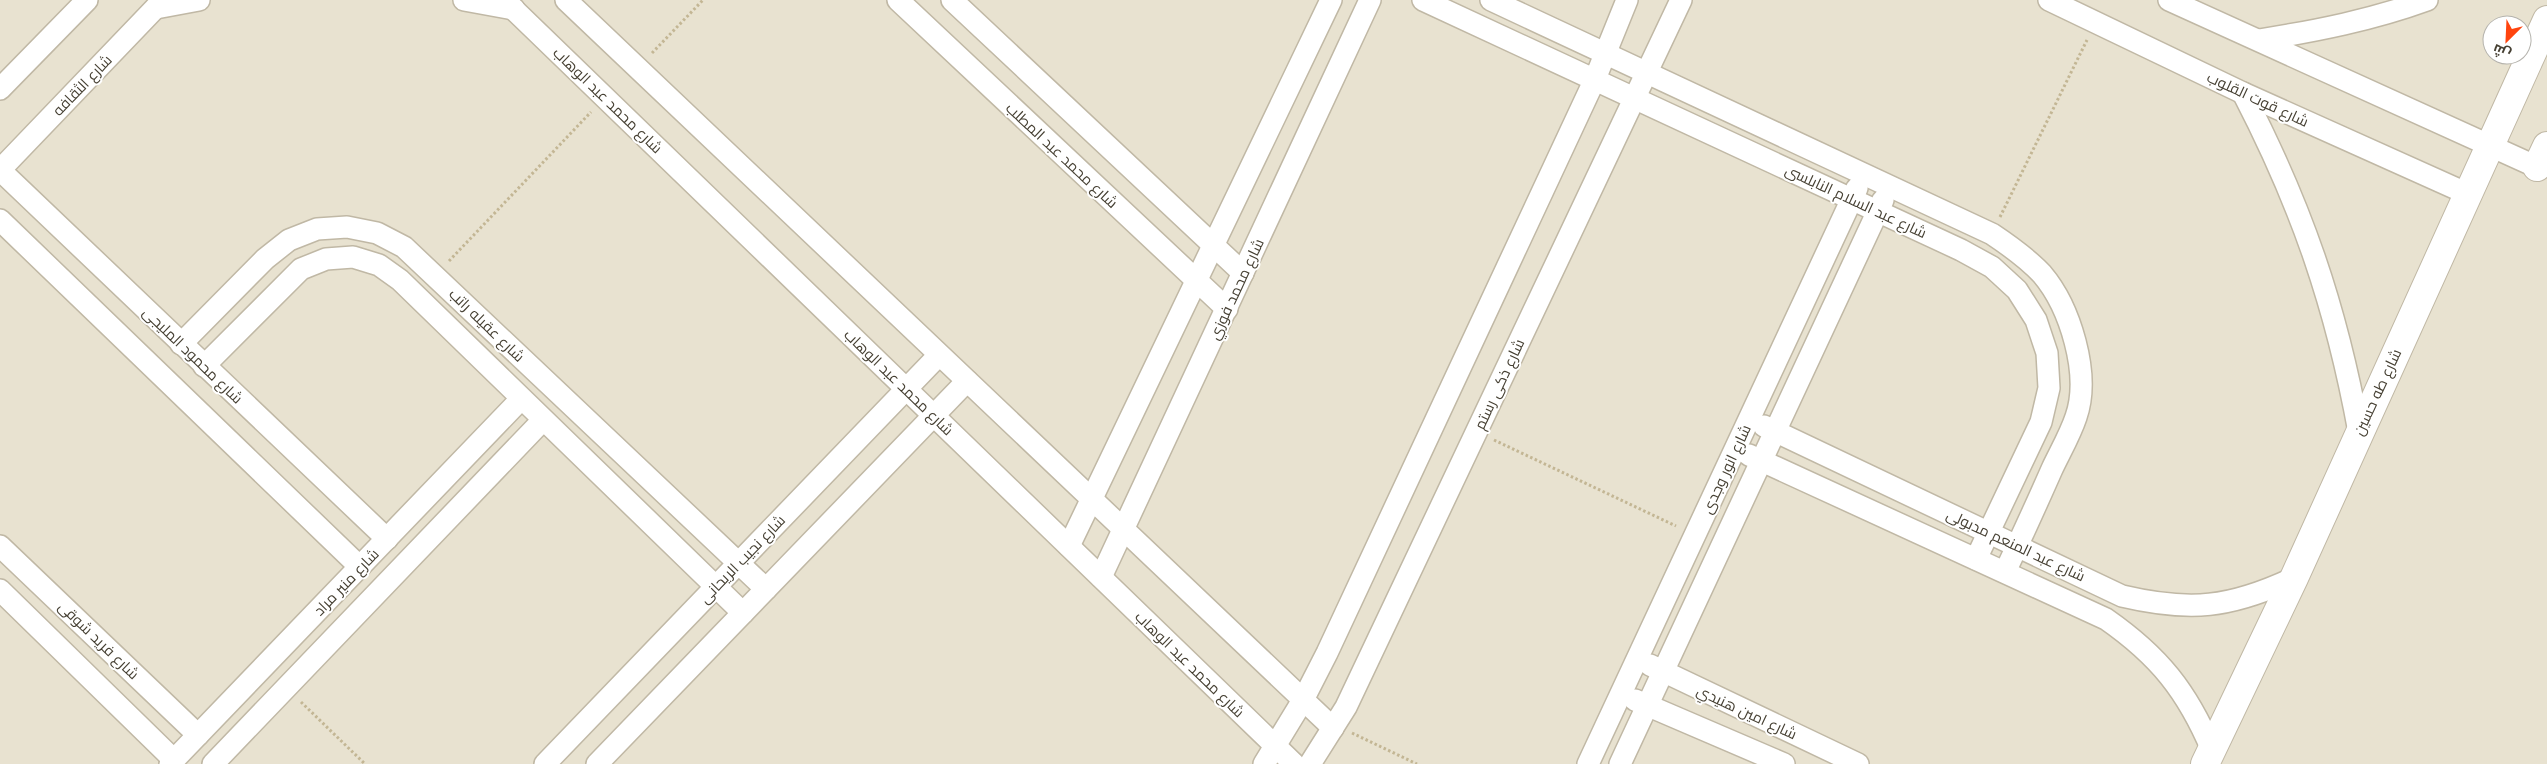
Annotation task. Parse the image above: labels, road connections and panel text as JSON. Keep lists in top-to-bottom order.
{
  "streets": {
    "street": [
      "شارع الثقافه",
      "شارع قوت القلوب",
      "شارع محمد عبد الوهاب",
      "شارع محمد عبد المطلب",
      "شارع عبد السلام النابلسى",
      "شارع محمد فوزي",
      "شارع عقيله راتب",
      "شارع محمود المليجى",
      "شارع ذكى رستم",
      "شارع طه حسين",
      "شارع انور وجدى",
      "شارع عبد المنعم مدبولى",
      "شارع نجيب الريحانى",
      "شارع منير مراد",
      "شارع فريد شوقى",
      "شارع امين هنيدي"
    ]
  },
  "crossings": [
    ["شارع الثقافه", "شارع محمود المليجى"],
    ["شارع قوت القلوب", "شارع طه حسين"],
    ["شارع محمد عبد الوهاب", "شارع محمد فوزي"],
    ["شارع محمد عبد الوهاب", "شارع نجيب الريحانى"],
    ["شارع محمد عبد المطلب", "شارع محمد فوزي"],
    ["شارع عبد السلام النابلسى", "شارع ذكى رستم"],
    ["شارع عبد السلام النابلسى", "شارع انور وجدى"],
    ["شارع عبد السلام النابلسى", "شارع عبد المنعم مدبولى"],
    ["شارع عقيله راتب", "شارع محمود المليجى"],
    ["شارع عقيله راتب", "شارع نجيب الريحانى"],
    ["شارع عقيله راتب", "شارع منير مراد"],
    ["شارع محمود المليجى", "شارع منير مراد"],
    ["شارع طه حسين", "شارع عبد المنعم مدبولى"],
    ["شارع انور وجدى", "شارع عبد المنعم مدبولى"],
    ["شارع انور وجدى", "شارع امين هنيدي"],
    ["شارع منير مراد", "شارع فريد شوقى"]
  ],
  "north": "bottom left"
}
